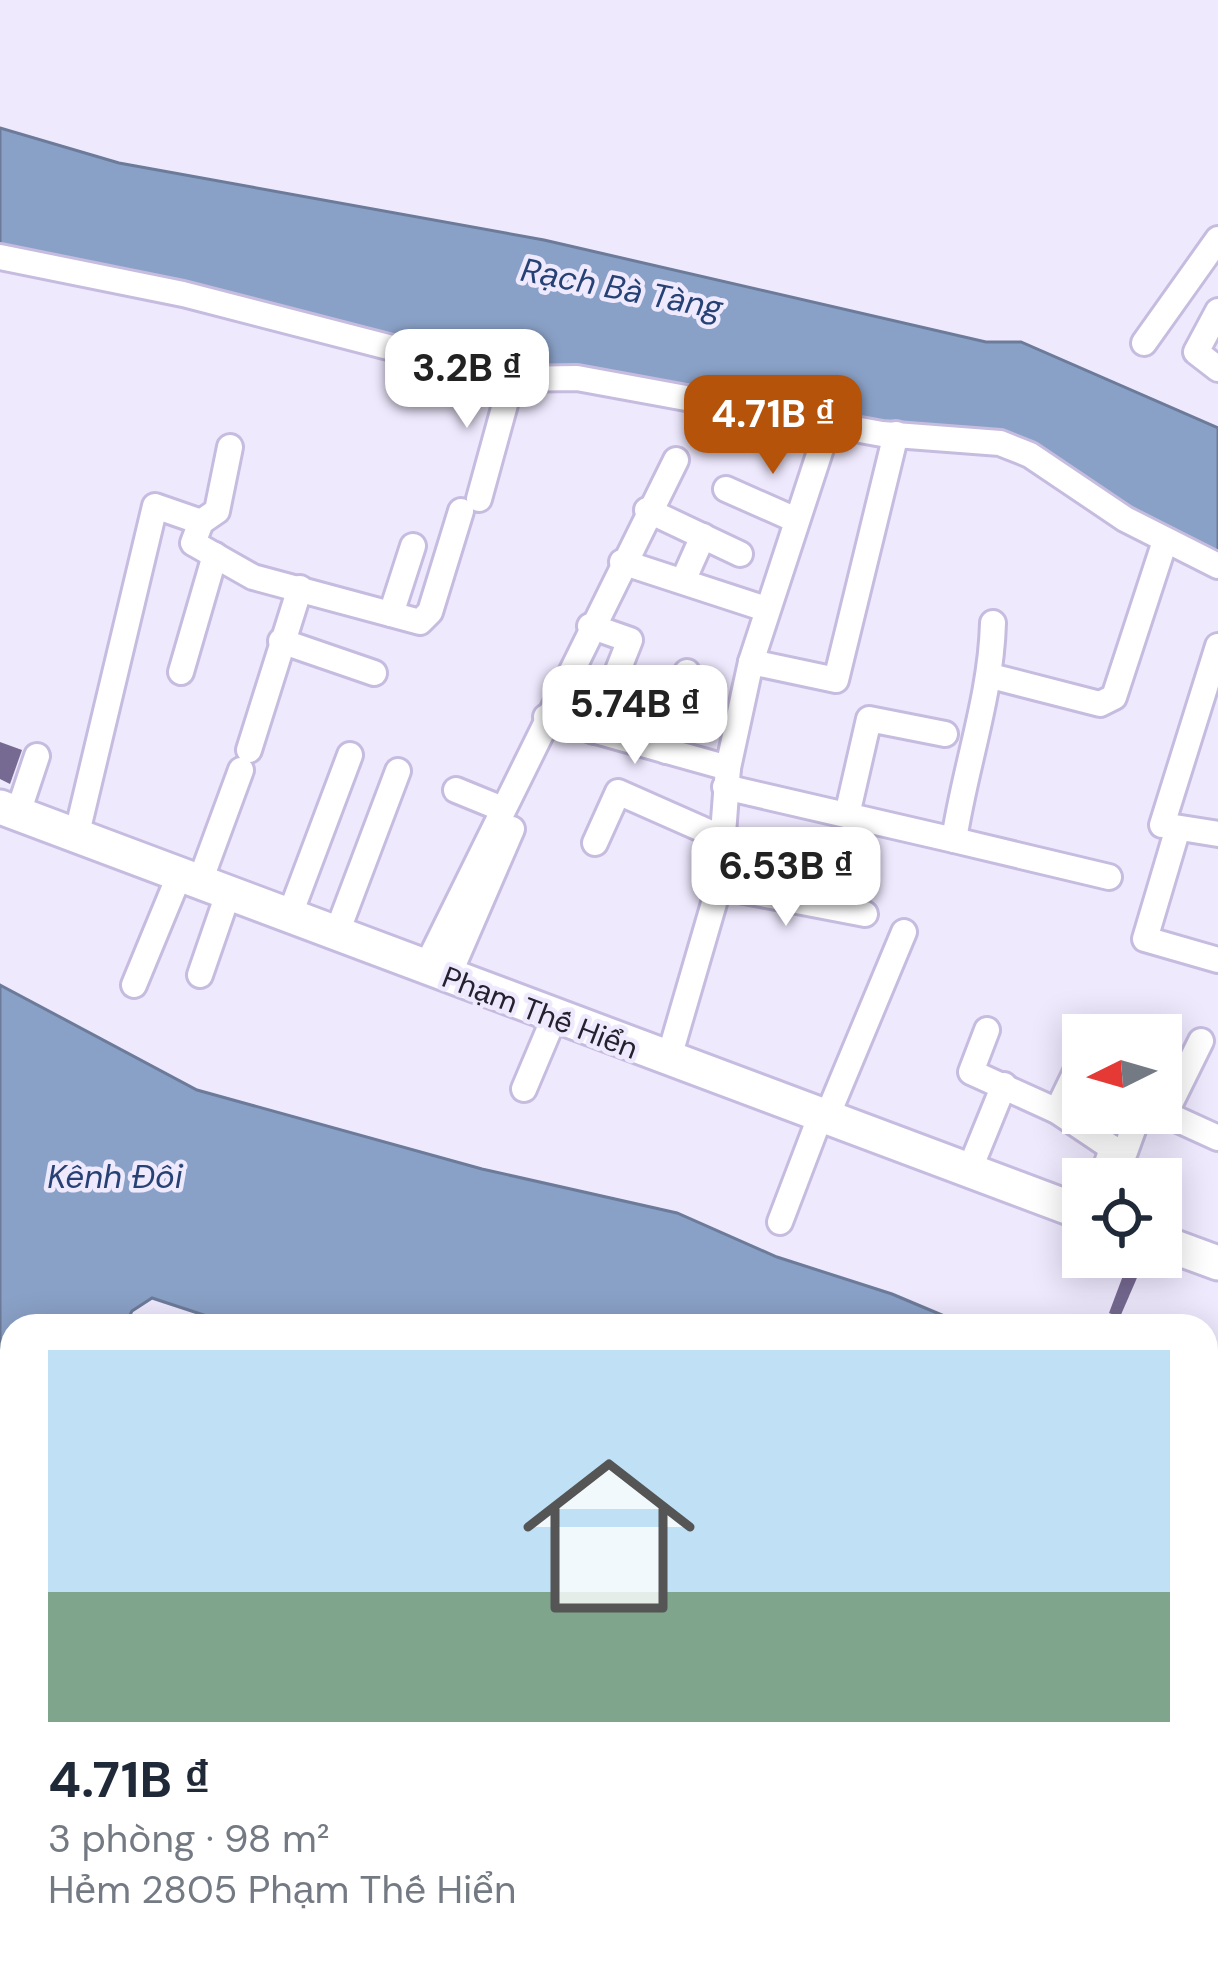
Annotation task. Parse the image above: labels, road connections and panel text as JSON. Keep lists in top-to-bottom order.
{
  "streets": {
    "main road": ["Phạm Thế Hiển"]
  },
  "water": ["Rạch Bà Tàng", "Kênh Đôi"],
  "north": "left",
  "page": {
    "price": [
      "3.2B ₫",
      "4.71B ₫",
      "5.74B ₫",
      "6.53B ₫"
    ],
    "list": [
      {
        "name": "4.71B ₫",
        "note": "3 phòng · 98 m² · Hẻm 2805 Phạm Thế Hiển"
      }
    ]
  }
}
